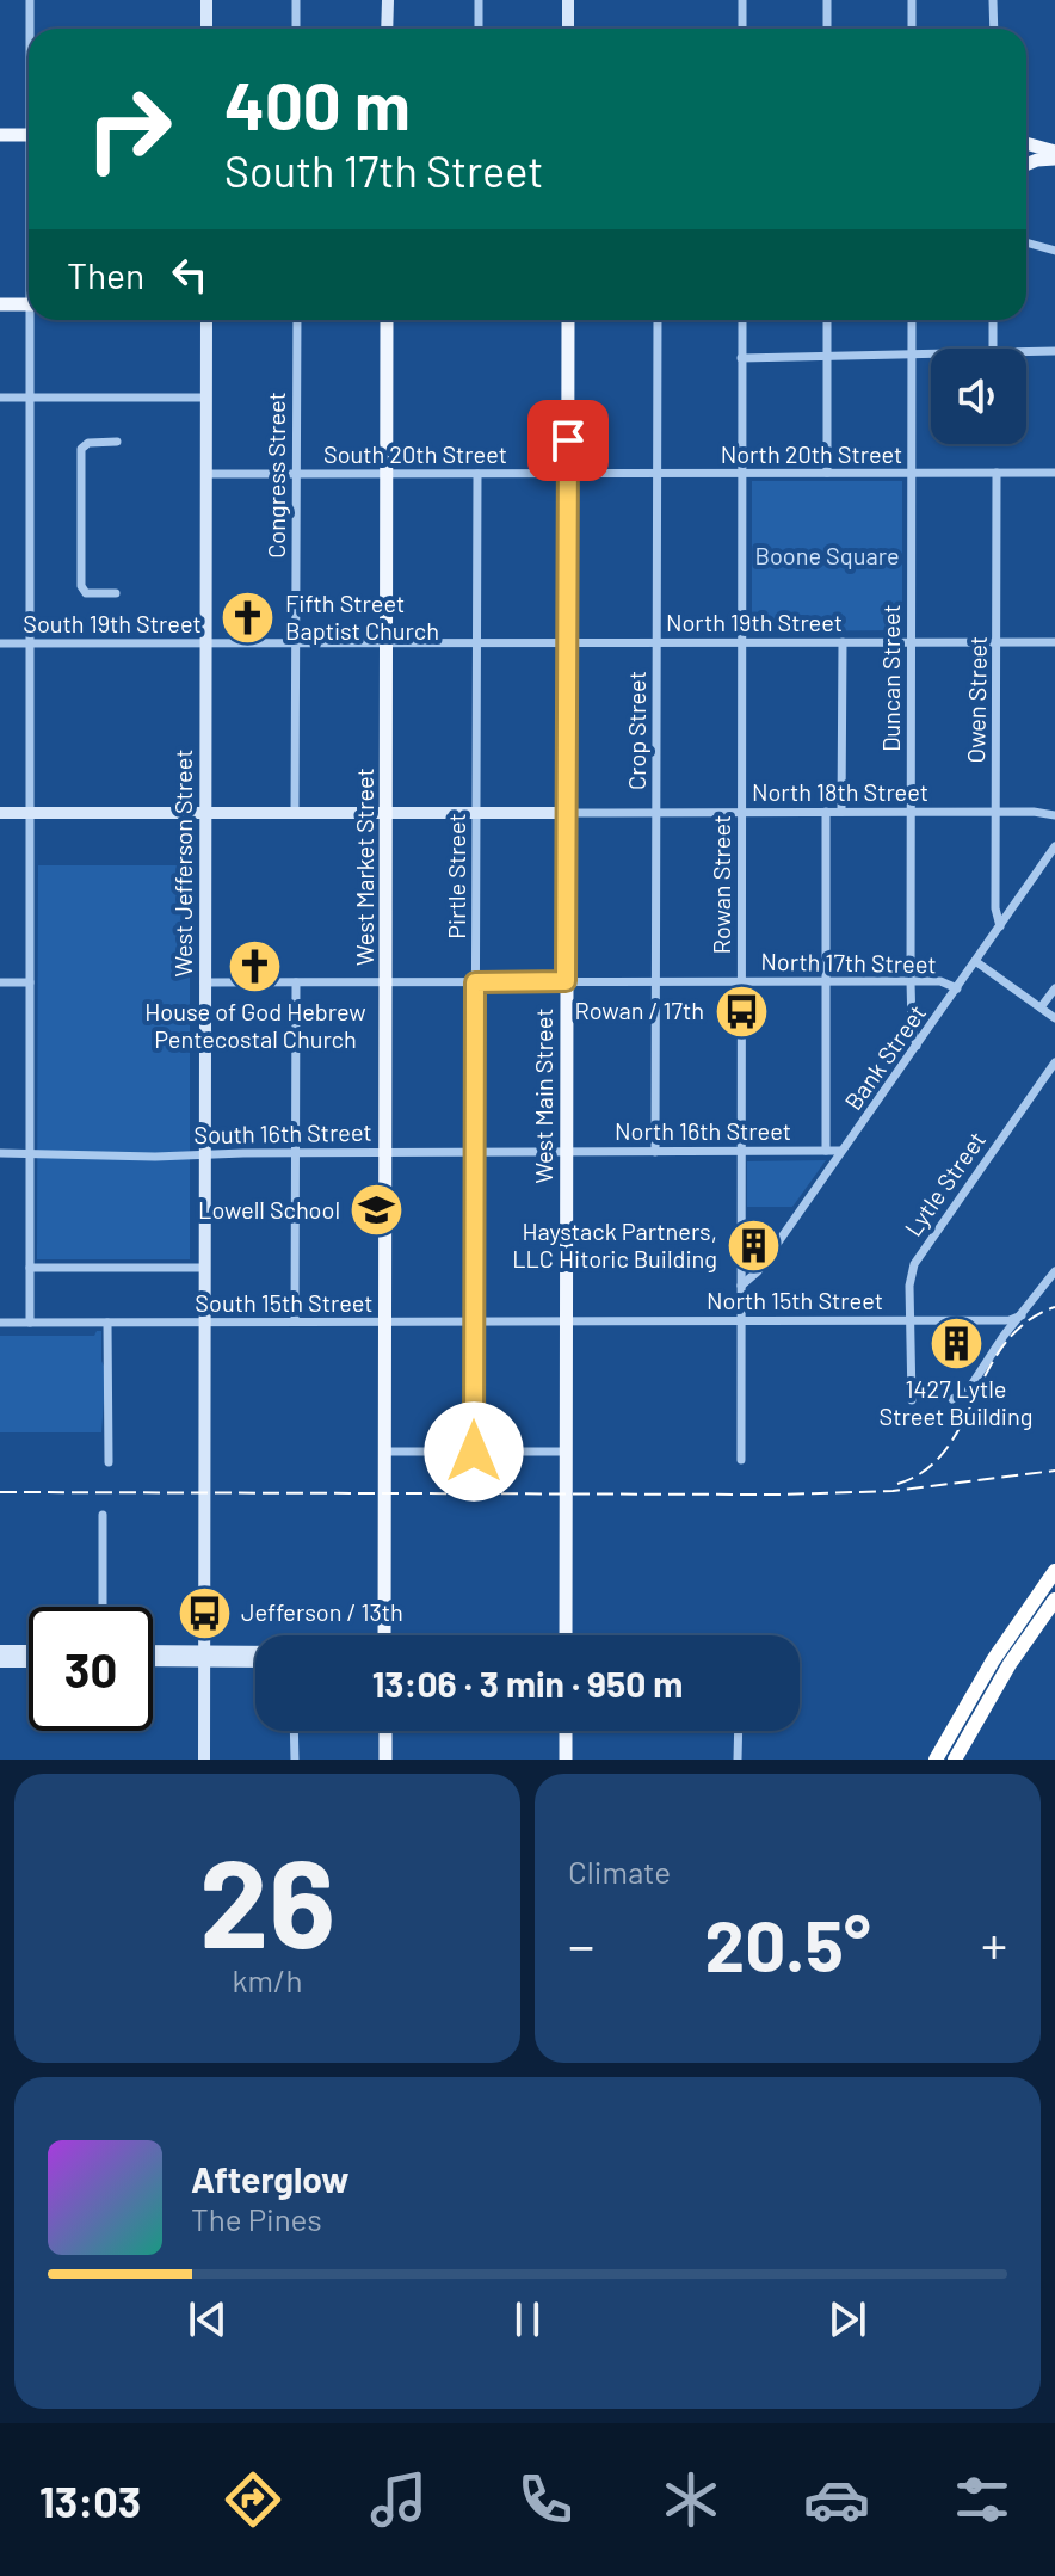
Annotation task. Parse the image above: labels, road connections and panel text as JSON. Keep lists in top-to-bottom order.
{
  "streets": {
    "main road": ["West Market Street", "West Main Street"],
    "street": [
      "South 20th Street",
      "North 20th Street",
      "Congress Street",
      "North 19th Street",
      "South 19th Street",
      "Duncan Street",
      "Owen Street",
      "Crop Street",
      "North 18th Street",
      "West Jefferson Street",
      "Pirtle Street",
      "Rowan Street",
      "North 17th Street",
      "Bank Street",
      "North 16th Street",
      "South 16th Street",
      "Lytle Street",
      "North 15th Street",
      "South 15th Street"
    ]
  },
  "crossings": [
    ["South 20th Street", "North 20th Street"],
    ["South 20th Street", "Congress Street"],
    ["South 20th Street", "West Jefferson Street"],
    ["South 20th Street", "West Market Street"],
    ["South 20th Street", "Pirtle Street"],
    ["South 20th Street", "West Main Street"],
    ["North 20th Street", "Duncan Street"],
    ["North 20th Street", "Owen Street"],
    ["North 20th Street", "Crop Street"],
    ["North 20th Street", "Rowan Street"],
    ["North 20th Street", "West Main Street"],
    ["Congress Street", "South 19th Street"],
    ["North 19th Street", "South 19th Street"],
    ["North 19th Street", "Duncan Street"],
    ["North 19th Street", "Owen Street"],
    ["North 19th Street", "Crop Street"],
    ["North 19th Street", "Rowan Street"],
    ["North 19th Street", "West Main Street"],
    ["South 19th Street", "West Jefferson Street"],
    ["South 19th Street", "West Market Street"],
    ["South 19th Street", "Pirtle Street"],
    ["South 19th Street", "West Main Street"],
    ["Duncan Street", "North 18th Street"],
    ["Duncan Street", "North 17th Street"],
    ["Duncan Street", "Bank Street"],
    ["Owen Street", "North 18th Street"],
    ["Owen Street", "Bank Street"],
    ["Crop Street", "North 18th Street"],
    ["Crop Street", "North 17th Street"],
    ["Crop Street", "North 16th Street"],
    ["North 18th Street", "Rowan Street"],
    ["North 18th Street", "West Main Street"],
    ["West Jefferson Street", "North 17th Street"],
    ["West Jefferson Street", "South 16th Street"],
    ["West Jefferson Street", "South 15th Street"],
    ["West Market Street", "North 17th Street"],
    ["West Market Street", "South 16th Street"],
    ["West Market Street", "South 15th Street"],
    ["Pirtle Street", "North 17th Street"],
    ["Pirtle Street", "South 16th Street"],
    ["Pirtle Street", "South 15th Street"],
    ["Rowan Street", "North 17th Street"],
    ["Rowan Street", "Bank Street"],
    ["Rowan Street", "North 16th Street"],
    ["Rowan Street", "North 15th Street"],
    ["North 17th Street", "Bank Street"],
    ["North 17th Street", "West Main Street"],
    ["Bank Street", "North 16th Street"],
    ["West Main Street", "North 16th Street"],
    ["West Main Street", "South 16th Street"],
    ["West Main Street", "North 15th Street"],
    ["West Main Street", "South 15th Street"],
    ["North 16th Street", "South 16th Street"],
    ["Lytle Street", "North 15th Street"],
    ["North 15th Street", "South 15th Street"]
  ],
  "parks": ["Boone Square"],
  "places": {
    "church": ["Fifth Street Baptist Church", "House of God Hebrew Pentecostal Church"],
    "bus stop": ["Rowan / 17th", "Jefferson / 13th"],
    "school or university": ["Lowell School"],
    "building": ["Haystack Partners, LLC Hitoric Building", "1427 Lytle Street Building"]
  },
  "page": {
    "turn": ["400 m", "South 17th Street"],
    "then": "Then",
    "limit": "30",
    "trip": "13:06 · 3 min · 950 m",
    "tile": [
      ["26", "km/h"],
      "Climate"
    ],
    "heat": ["−", "20.5°", "+"],
    "song": ["Afterglow", "The Pines"],
    "tabs": "13:03"
  }
}
